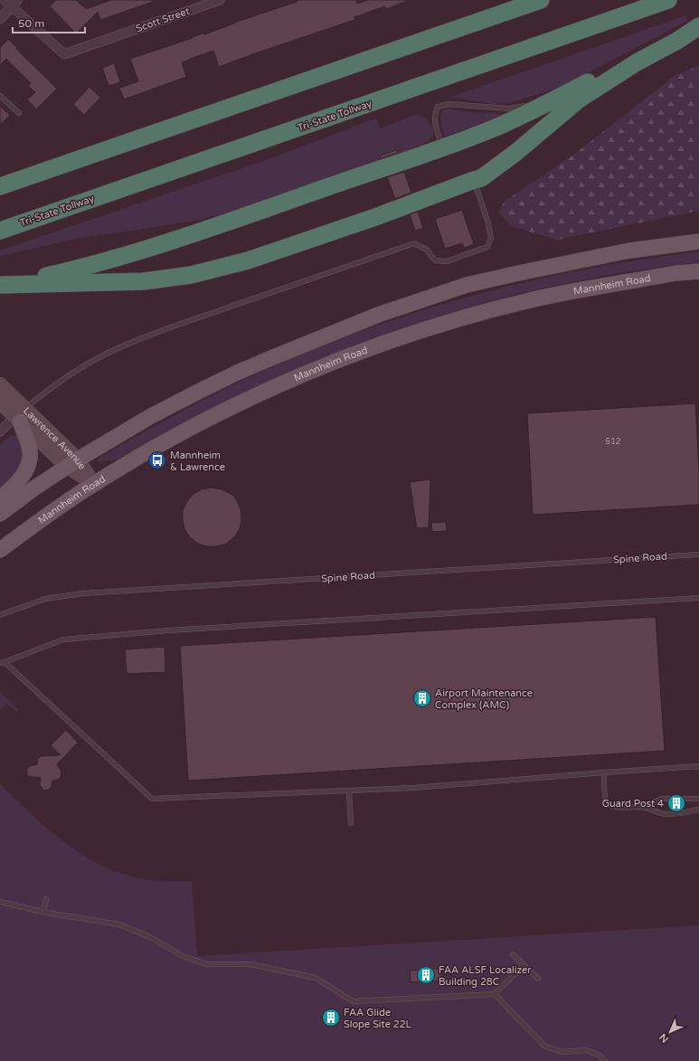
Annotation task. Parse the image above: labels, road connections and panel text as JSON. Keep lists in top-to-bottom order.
{
  "streets": {
    "highway": ["Tri-State Tollway"],
    "main road": ["Mannheim Road", "Lawrence Avenue"],
    "street": ["Scott Street"],
    "lane": ["Spine Road"]
  },
  "crossings": [
    ["Mannheim Road", "Lawrence Avenue"]
  ],
  "places": {
    "bus stop": ["Mannheim & Lawrence"],
    "building": [
      "Airport Maintenance Complex (AMC)",
      "Guard Post 4",
      "FAA ALSF Localizer Building 28C",
      "FAA Glide Slope Site 22L"
    ]
  },
  "house_numbers": ["512"],
  "scale_bar": "50 m",
  "north": "bottom left"
}
